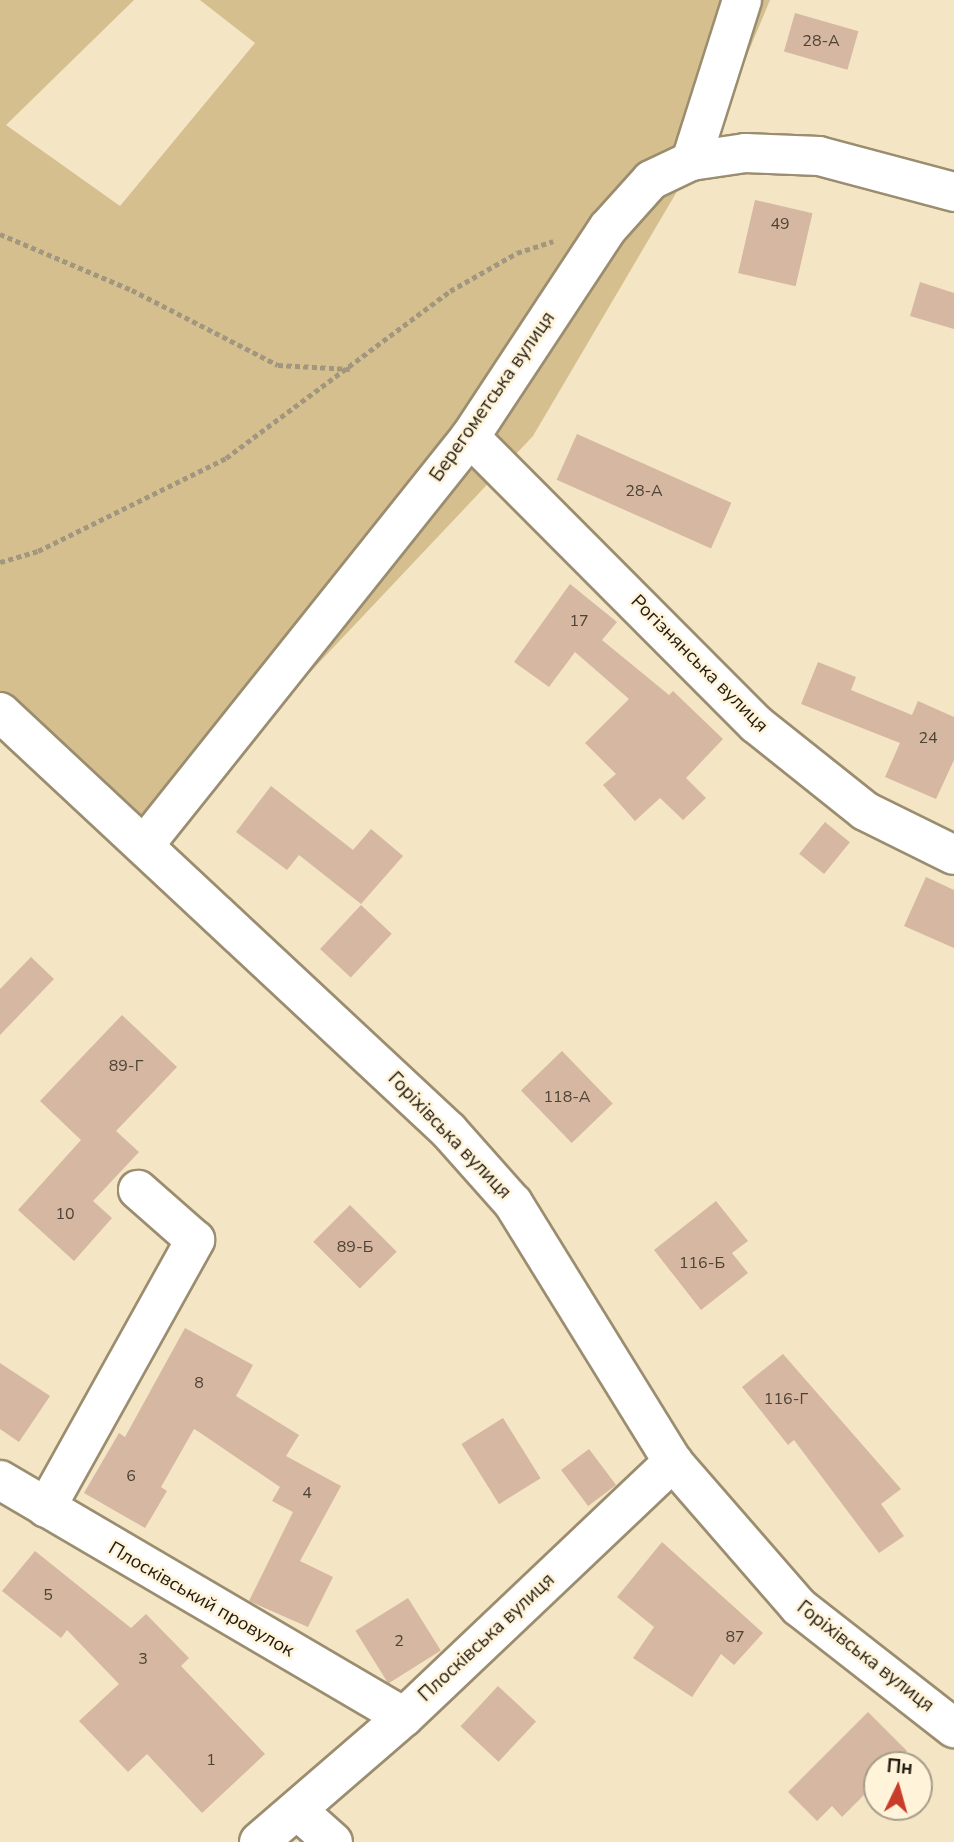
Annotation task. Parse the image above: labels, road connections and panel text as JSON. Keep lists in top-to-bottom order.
{
  "streets": {
    "street": [
      "Берегометська вулиця",
      "Рогізнянська вулиця",
      "Горіхівська вулиця",
      "Плосківський провулок",
      "Плосківська вулиця"
    ]
  },
  "crossings": [
    ["Берегометська вулиця", "Рогізнянська вулиця"],
    ["Берегометська вулиця", "Горіхівська вулиця"],
    ["Горіхівська вулиця", "Плосківська вулиця"],
    ["Плосківський провулок", "Плосківська вулиця"]
  ],
  "house_numbers": [
    "28-А",
    "49",
    "28-А",
    "17",
    "24",
    "89-Г",
    "118-А",
    "10",
    "89-Б",
    "116-Б",
    "8",
    "116-Г",
    "6",
    "4",
    "5",
    "87",
    "2",
    "3",
    "1"
  ],
  "north": "top"
}
